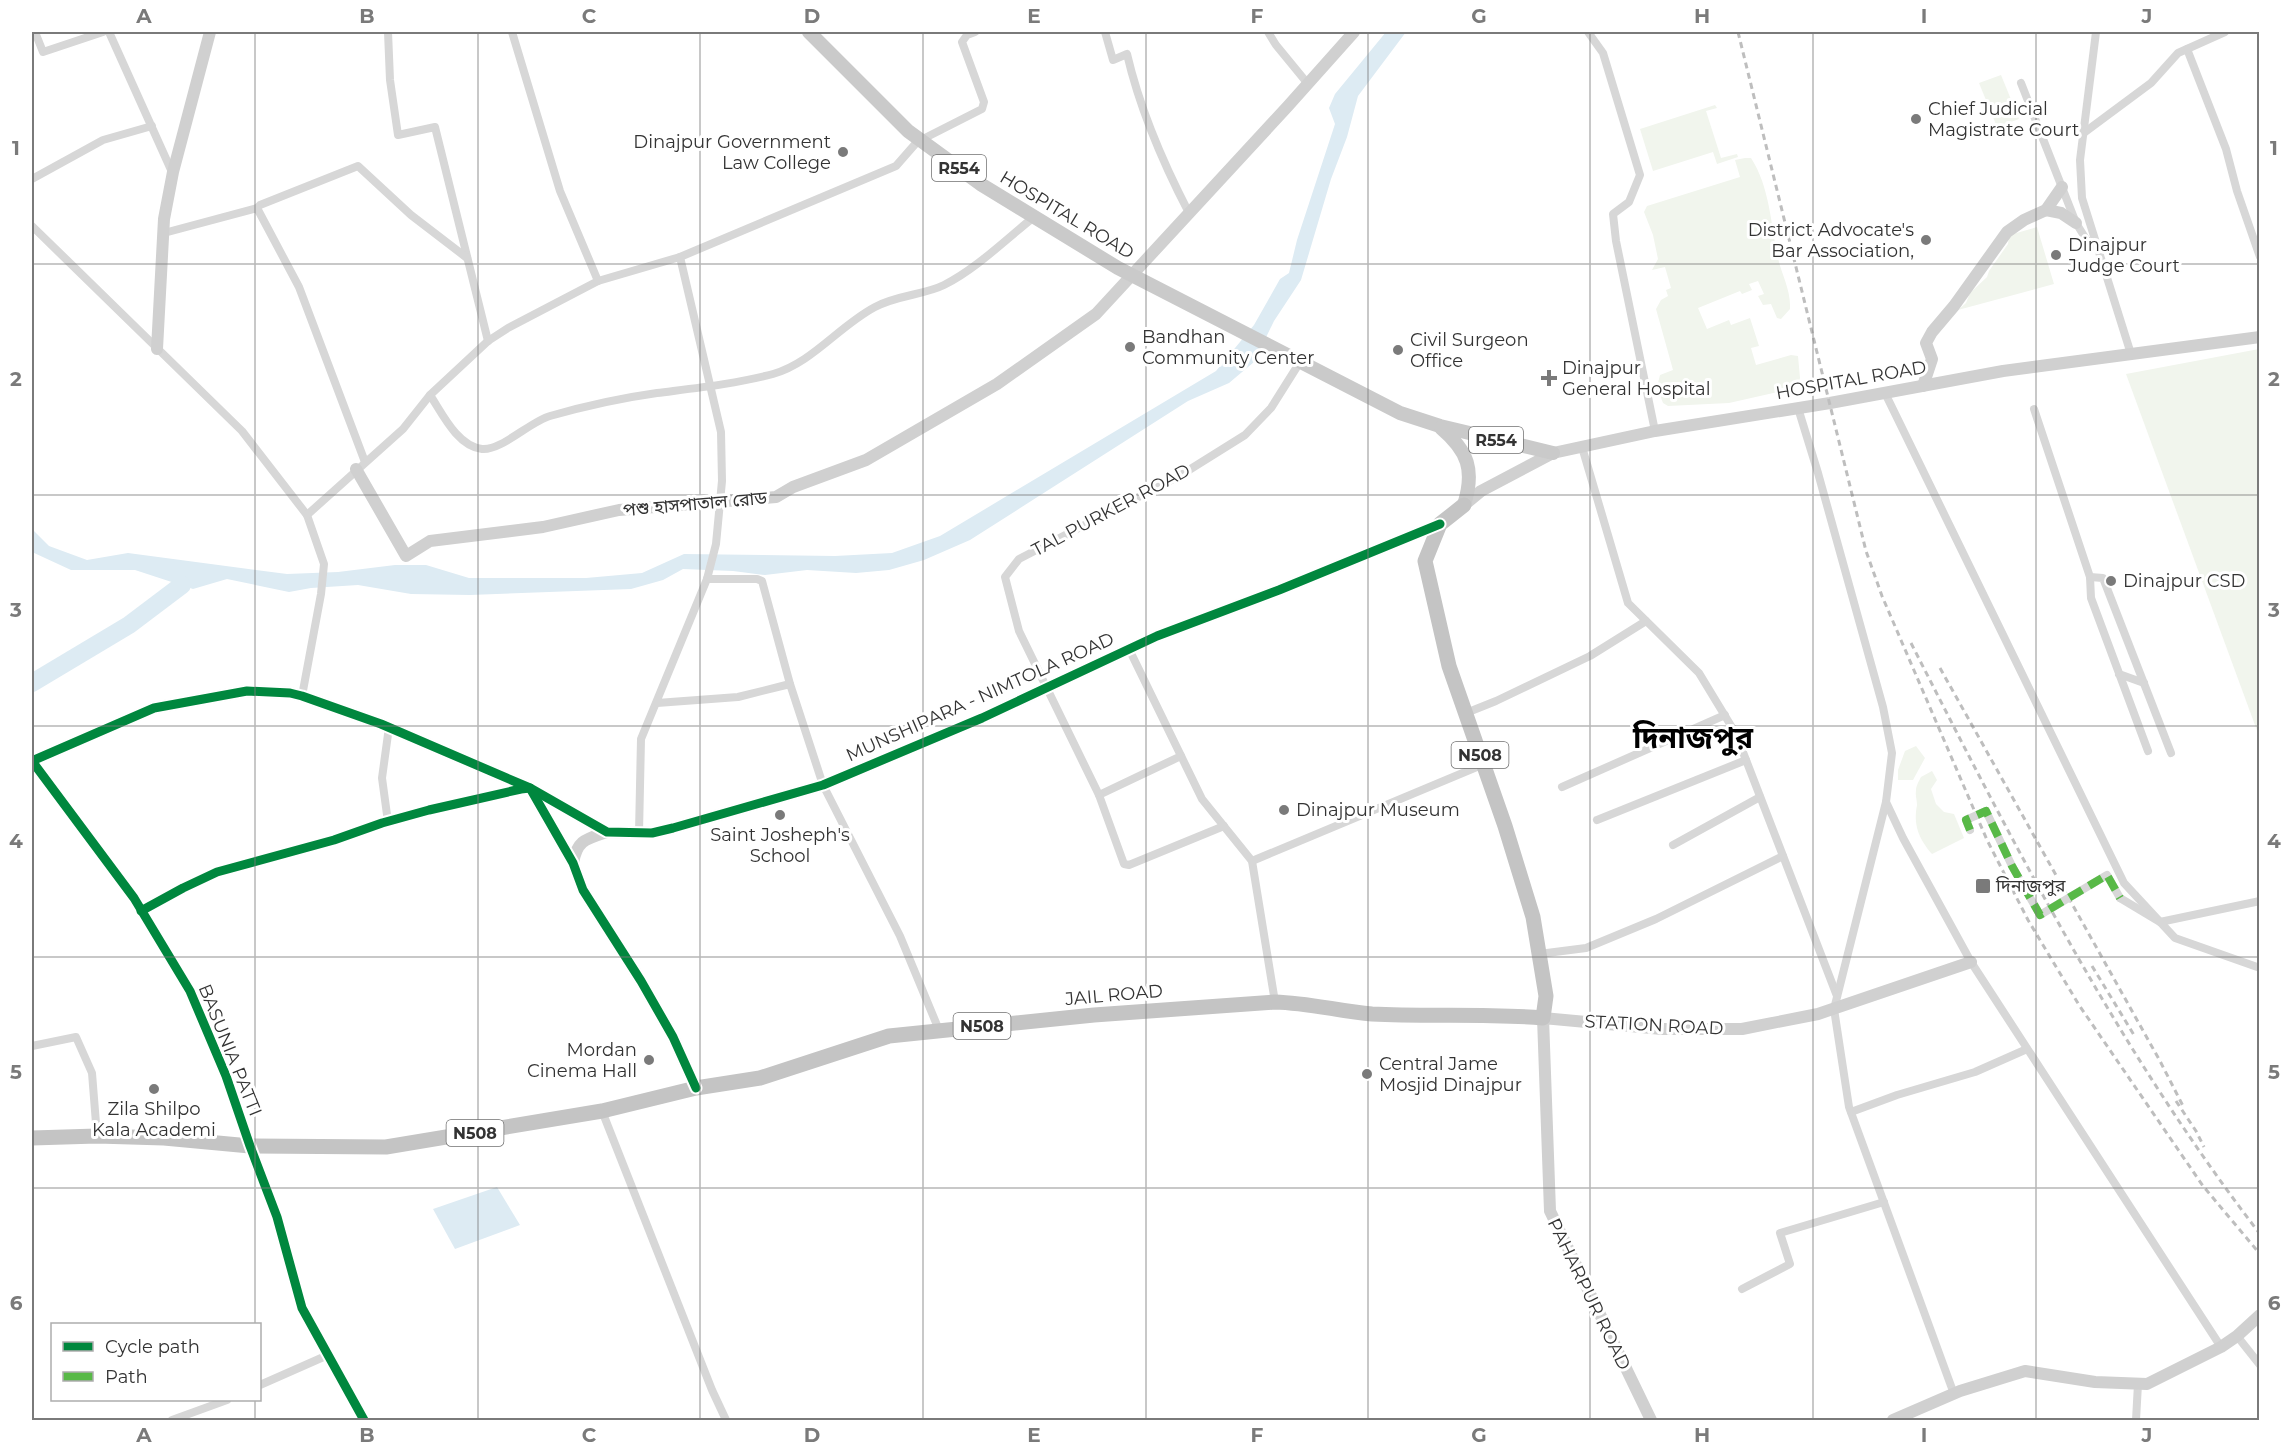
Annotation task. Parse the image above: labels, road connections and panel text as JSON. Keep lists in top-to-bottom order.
{
  "streets": {
    "highway": ["N508", "JAIL ROAD"],
    "main road": ["R554", "HOSPITAL ROAD"],
    "street": [
      "পশু হাসপাতাল রোড",
      "TAL PURKER ROAD",
      "MUNSHIPARA - NIMTOLA ROAD",
      "STATION ROAD",
      "BASUNIA PATTI",
      "PAHARPUR ROAD"
    ]
  },
  "crossings": [
    ["R554", "HOSPITAL ROAD"],
    ["R554", "TAL PURKER ROAD"],
    ["R554", "N508"],
    ["HOSPITAL ROAD", "পশু হাসপাতাল রোড"],
    ["HOSPITAL ROAD", "TAL PURKER ROAD"],
    ["HOSPITAL ROAD", "N508"],
    ["TAL PURKER ROAD", "MUNSHIPARA - NIMTOLA ROAD"],
    ["MUNSHIPARA - NIMTOLA ROAD", "N508"],
    ["MUNSHIPARA - NIMTOLA ROAD", "BASUNIA PATTI"],
    ["N508", "JAIL ROAD"],
    ["N508", "STATION ROAD"],
    ["N508", "BASUNIA PATTI"],
    ["N508", "PAHARPUR ROAD"],
    ["JAIL ROAD", "STATION ROAD"],
    ["JAIL ROAD", "PAHARPUR ROAD"],
    ["STATION ROAD", "PAHARPUR ROAD"]
  ],
  "districts": ["দিনাজপুর"],
  "places": {
    "other": [
      "Chief Judicial Magistrate Court",
      "Dinajpur Government Law College",
      "District Advocate's Bar Association,",
      "Dinajpur Judge Court",
      "Bandhan Community Center",
      "Civil Surgeon Office",
      "Dinajpur CSD",
      "Dinajpur Museum",
      "Saint Josheph's School",
      "Mordan Cinema Hall",
      "Central Jame Mosjid Dinajpur",
      "Zila Shilpo Kala Academi"
    ],
    "health": ["Dinajpur General Hospital"],
    "transit": ["দিনাজপুর"]
  },
  "legend": ["Cycle path", "Path"],
  "grid": {
    "columns": [
      "A",
      "B",
      "C",
      "D",
      "E",
      "F",
      "G",
      "H",
      "I",
      "J"
    ],
    "rows": [
      "1",
      "2",
      "3",
      "4",
      "5",
      "6"
    ]
  }
}
